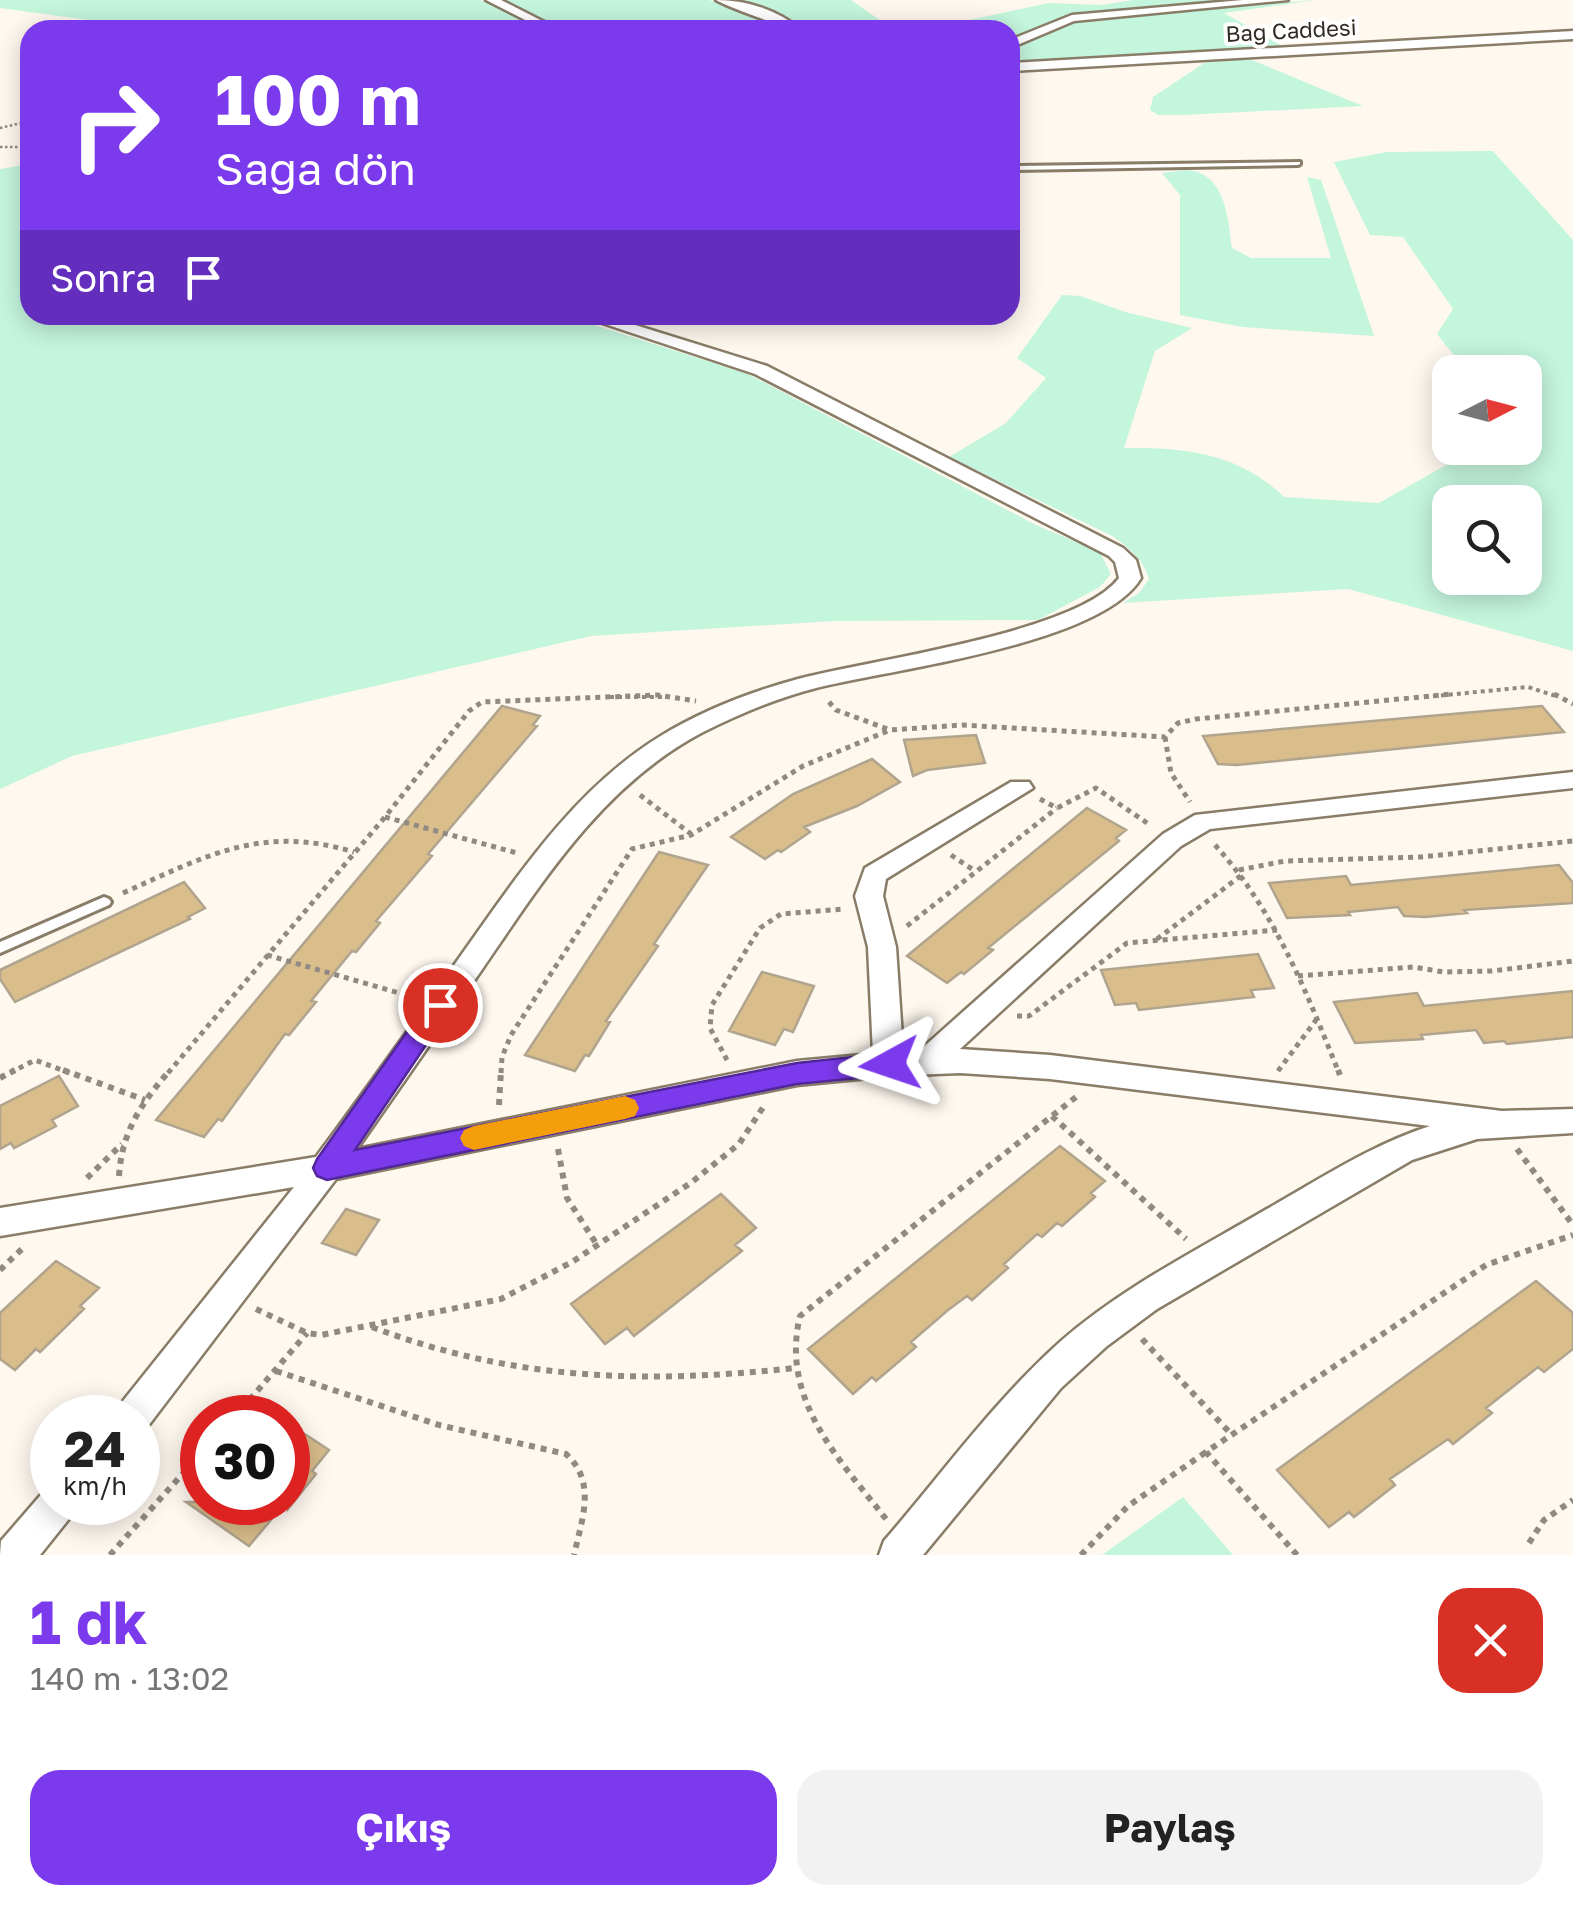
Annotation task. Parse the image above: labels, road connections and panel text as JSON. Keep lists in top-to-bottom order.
{
  "streets": {
    "street": ["Bağ Caddesi"]
  },
  "north": "right",
  "page": {
    "turn": ["100 m", "Sağa dön"],
    "then": "Sonra",
    "speed": "24 km/h",
    "limit": "30",
    "heading": ["1 dk", "140 m · 13:02"],
    "buttons": ["Çıkış", "Paylaş"]
  }
}
